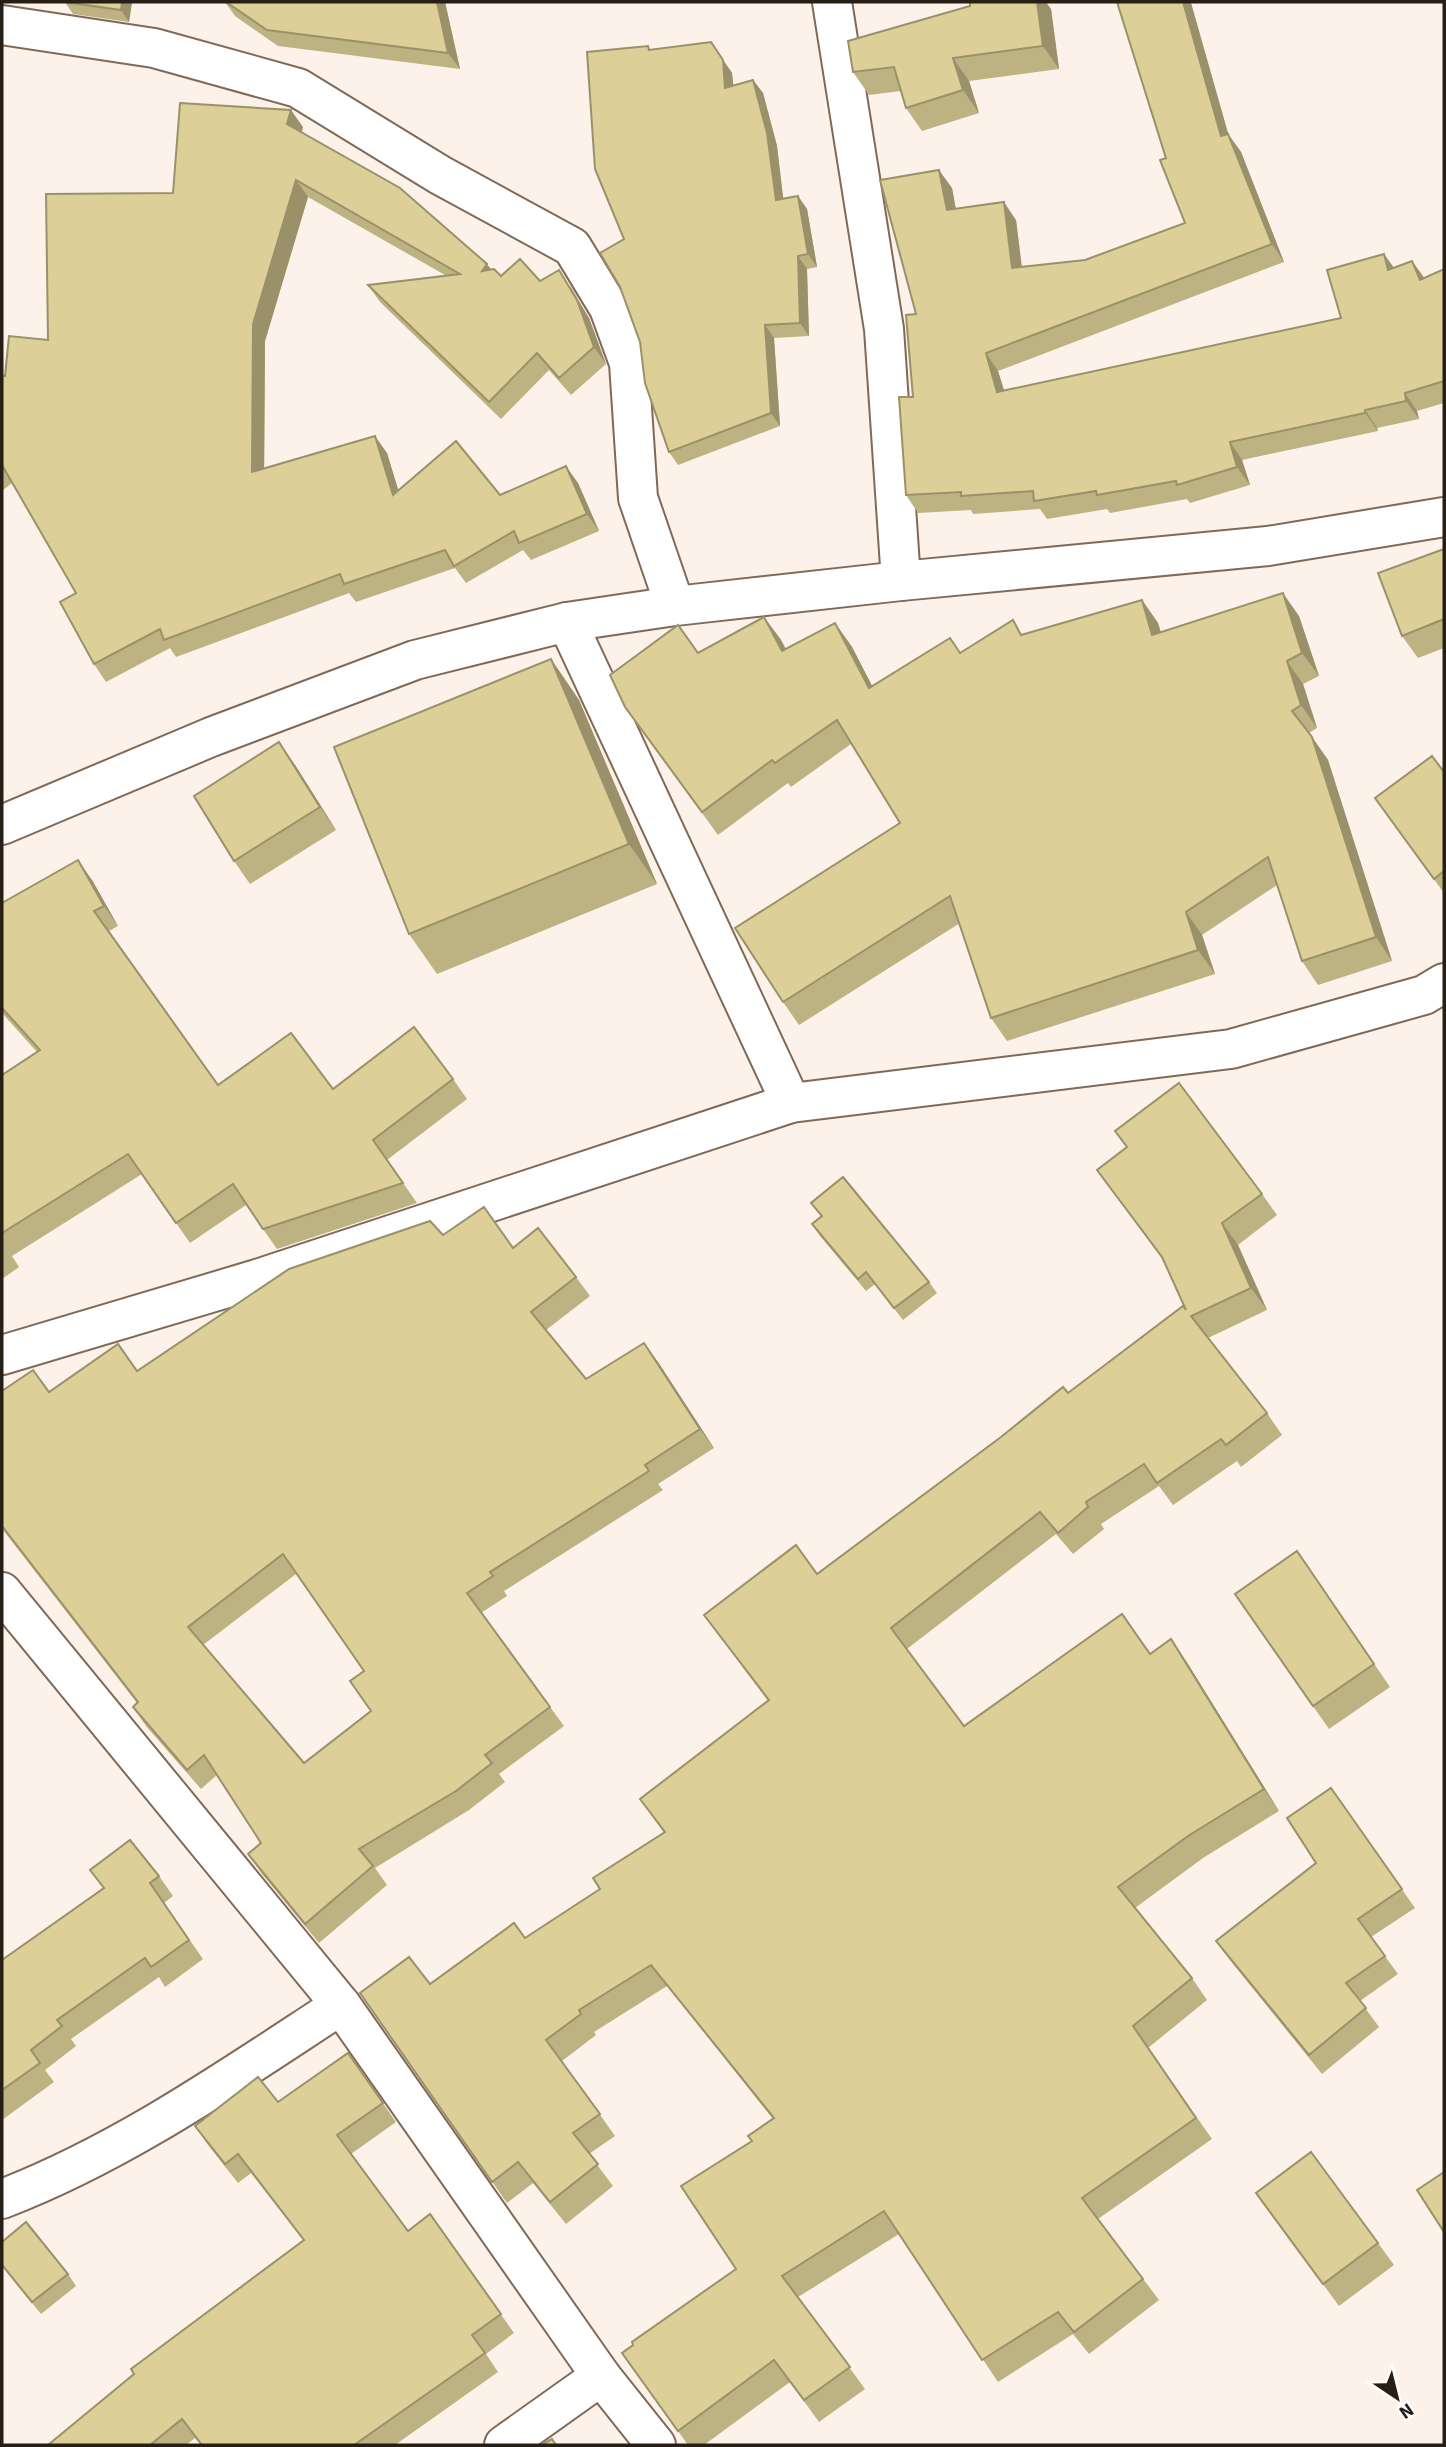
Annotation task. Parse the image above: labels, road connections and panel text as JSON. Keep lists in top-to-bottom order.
{
  "north": "bottom right"
}
